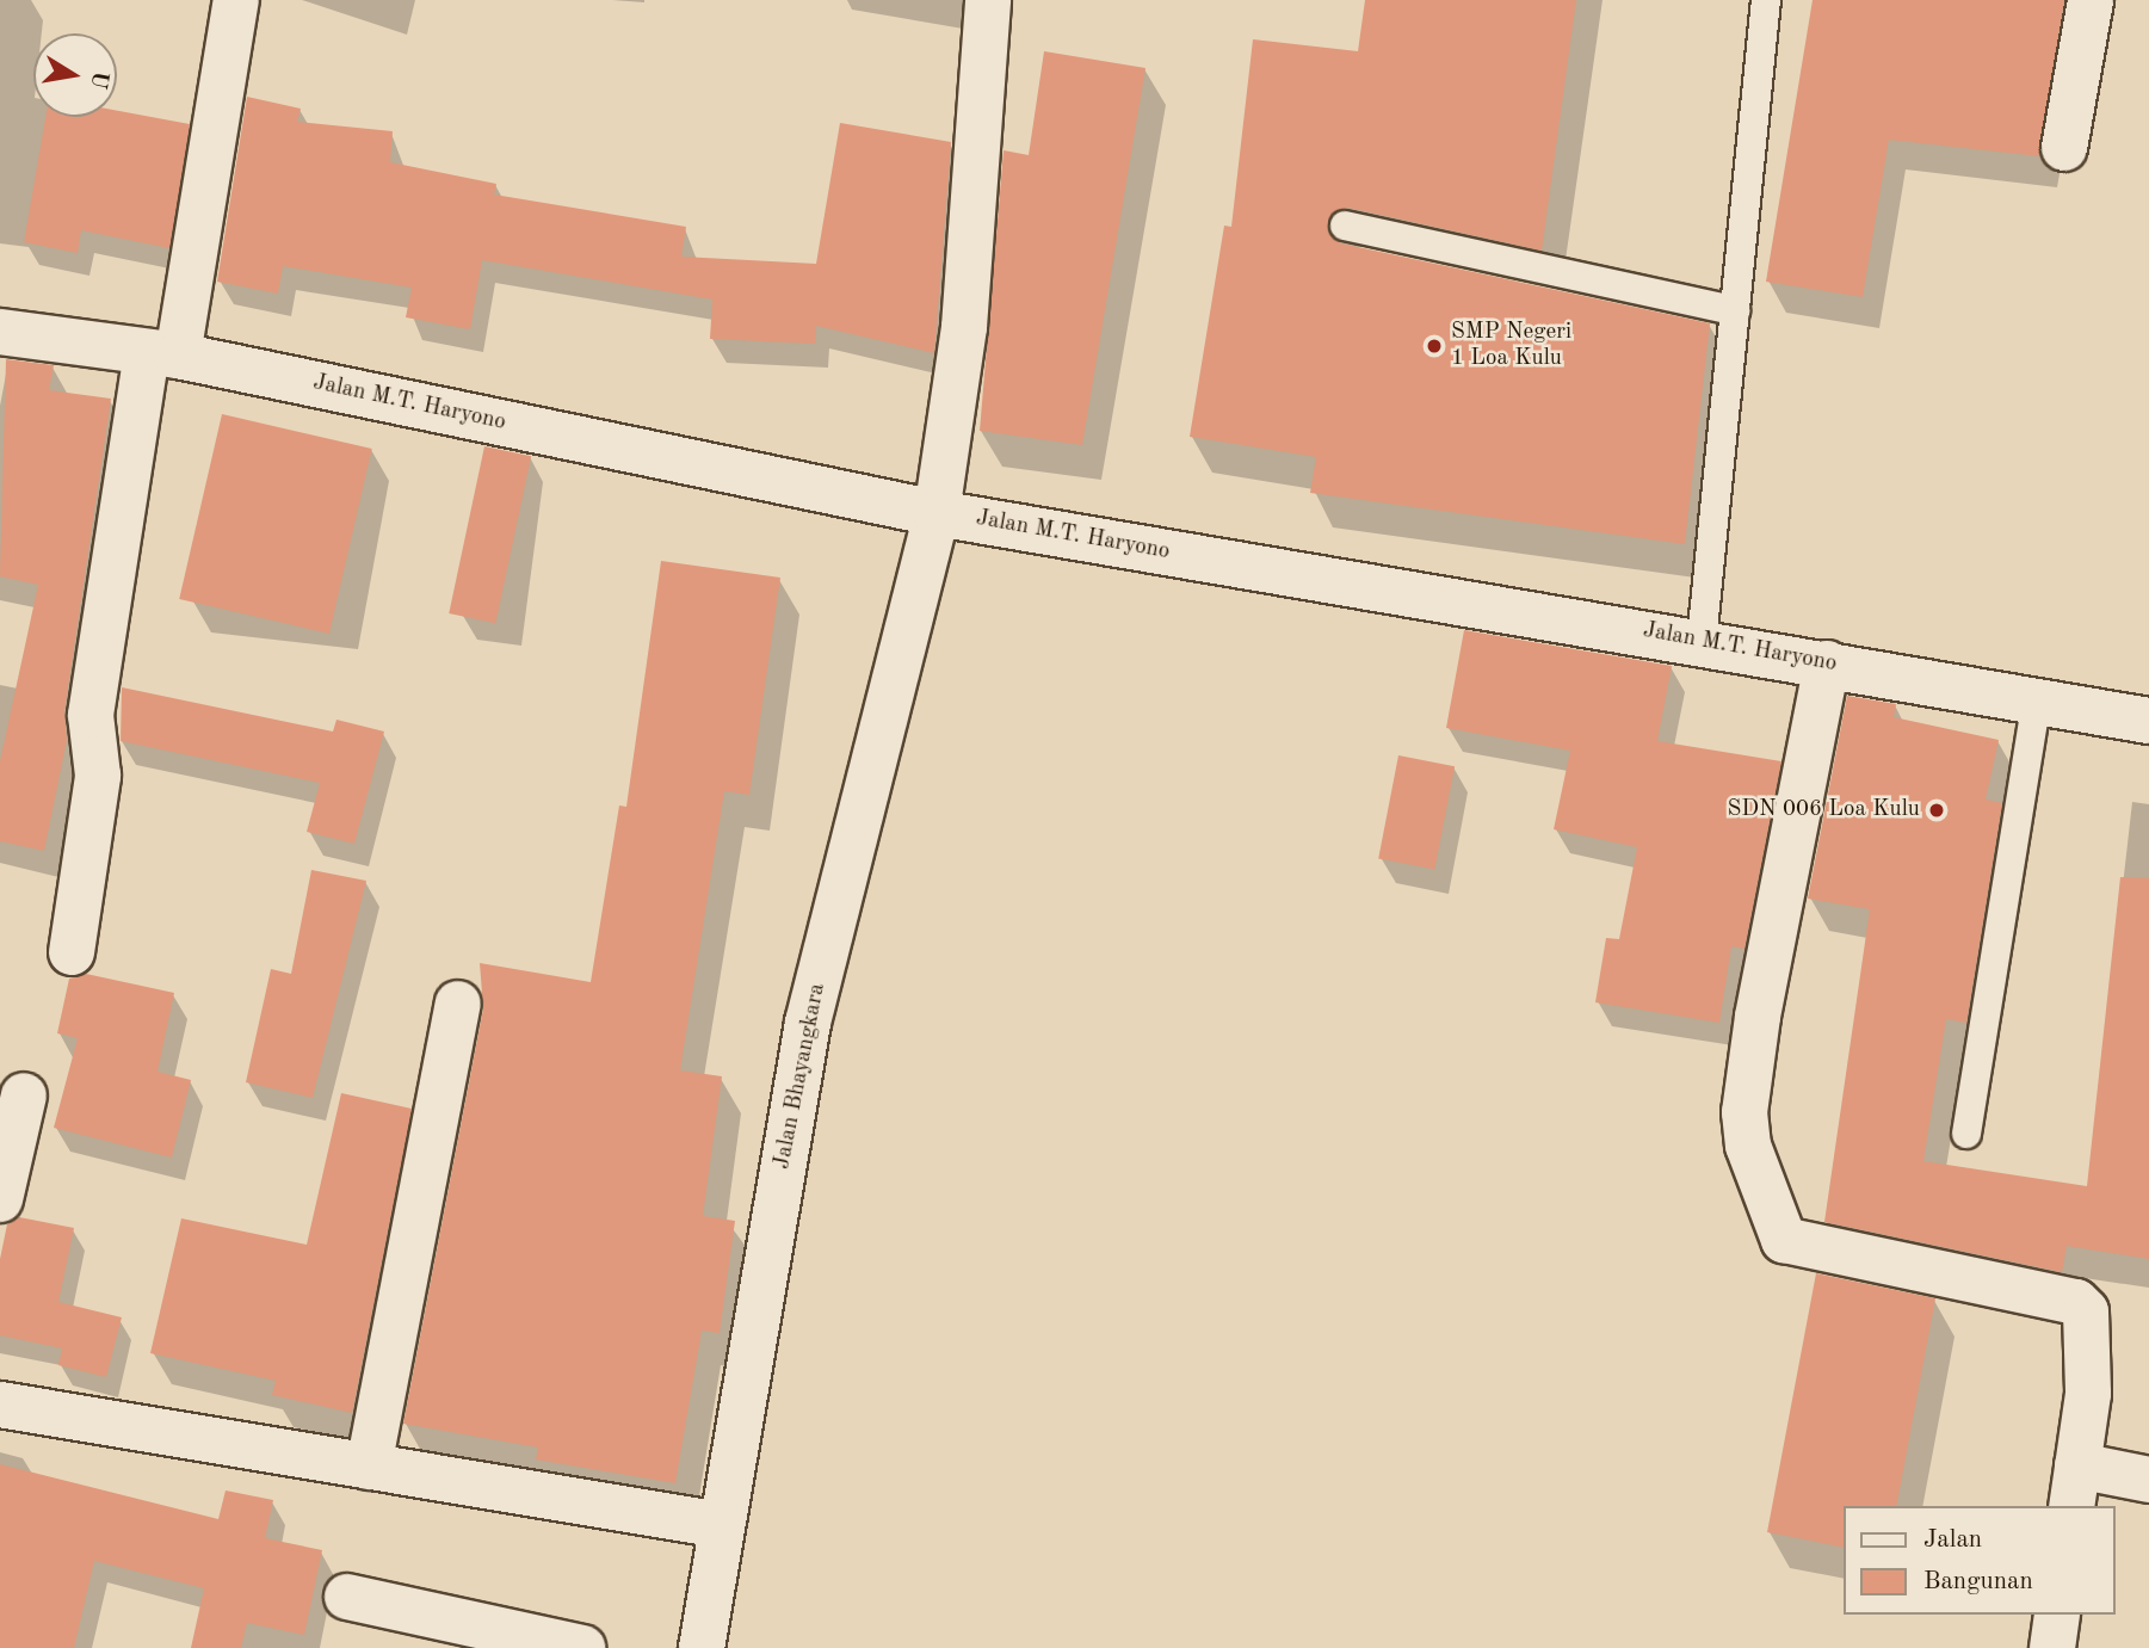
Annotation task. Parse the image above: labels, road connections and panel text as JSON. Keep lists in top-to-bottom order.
{
  "streets": {
    "street": ["Jalan M.T. Haryono", "Jalan Bhayangkara"]
  },
  "crossings": [
    ["Jalan M.T. Haryono", "Jalan Bhayangkara"]
  ],
  "places": ["SMP Negeri 1 Loa Kulu", "SDN 006 Loa Kulu"],
  "legend": ["Jalan", "Bangunan"],
  "north": "right"
}
